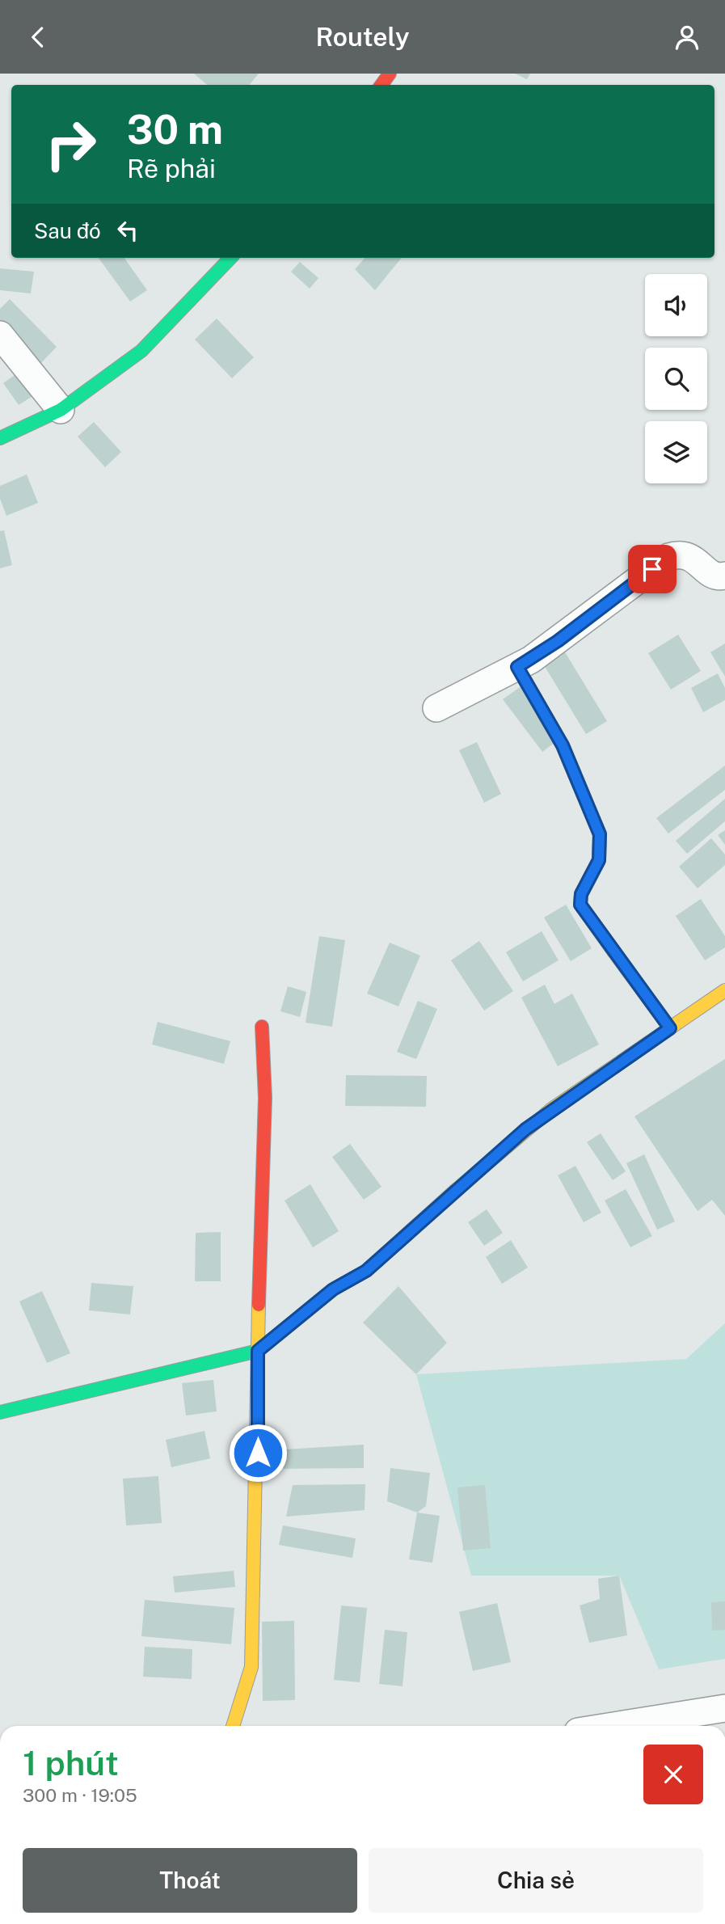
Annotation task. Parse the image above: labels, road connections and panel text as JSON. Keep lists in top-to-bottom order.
{
  "page": {
    "header": "Routely",
    "turn": ["30 m", "Rẽ phải"],
    "then": "Sau đó",
    "heading": ["1 phút", "300 m · 19:05"],
    "buttons": ["Thoát", "Chia sẻ"]
  }
}
